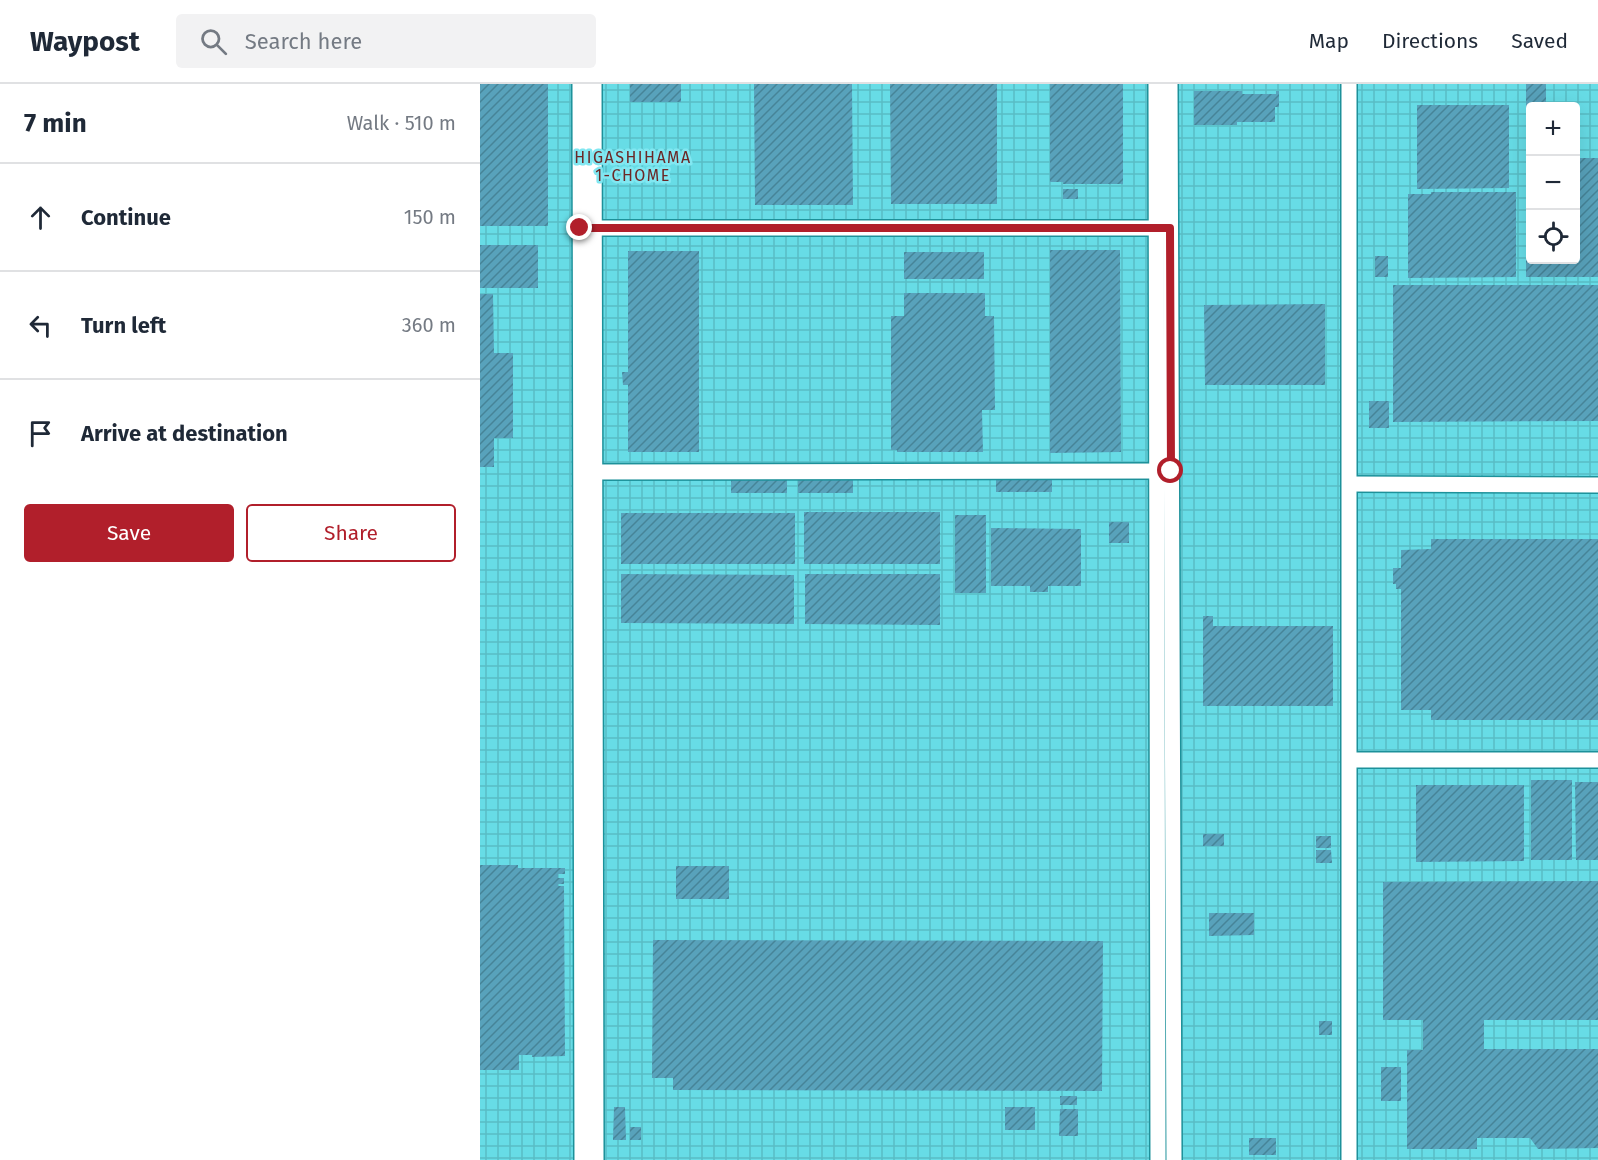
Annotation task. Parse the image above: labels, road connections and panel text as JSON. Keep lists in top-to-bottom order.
{
  "districts": ["HIGASHIHAMA 1-CHOME"],
  "page": {
    "header": "Waypost",
    "search": "Search here",
    "nav": ["Map", "Directions", "Saved"],
    "heading": ["7 min", "Walk · 510 m"],
    "map_buttons": ["+", "−"],
    "list": [
      ["Continue", "150 m"],
      ["Turn left", "360 m"],
      "Arrive at destination"
    ],
    "buttons": ["Save", "Share"]
  }
}
